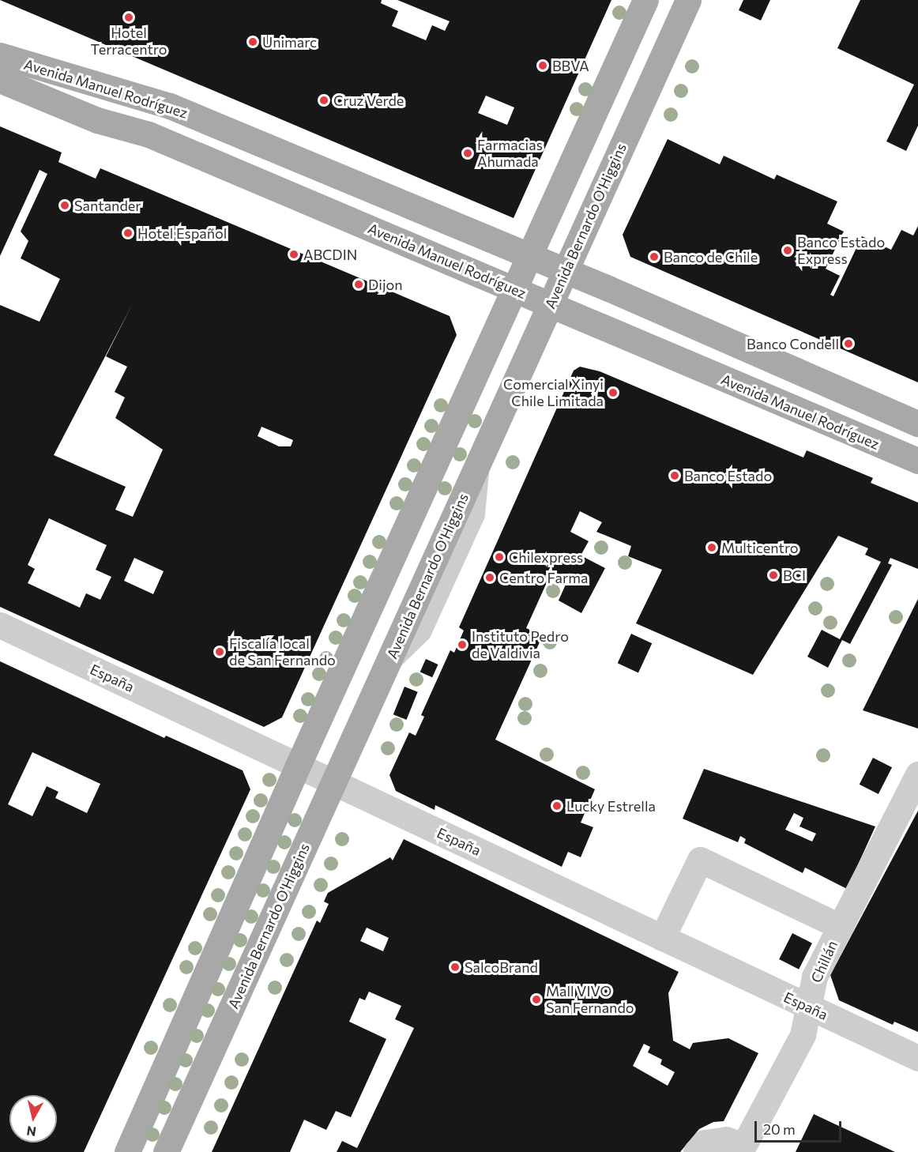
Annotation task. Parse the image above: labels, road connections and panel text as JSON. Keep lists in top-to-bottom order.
{
  "streets": {
    "main road": ["Avenida Manuel Rodríguez", "Avenida Bernardo O'Higgins"],
    "street": ["España", "Chillán"]
  },
  "crossings": [
    ["Avenida Manuel Rodríguez", "Avenida Bernardo O'Higgins"],
    ["Avenida Bernardo O'Higgins", "España"],
    ["España", "Chillán"]
  ],
  "places": [
    "Hotel Terracentro",
    "Unimarc",
    "BBVA",
    "Cruz Verde",
    "Farmacias Ahumada",
    "Santander",
    "Hotel Español",
    "Banco Estado Express",
    "ABCDIN",
    "Banco de Chile",
    "Dijon",
    "Banco Condell",
    "Comercial Xinyi Chile Limitada",
    "Banco Estado",
    "Multicentro",
    "Chilexpress",
    "BCI",
    "Centro Farma",
    "Instituto Pedro de Valdivia",
    "Fiscalía local de San Fernando",
    "Lucky Estrella",
    "SalcoBrand",
    "Mall VIVO San Fernando"
  ],
  "scale_bar": "20 m",
  "north": "bottom"
}
